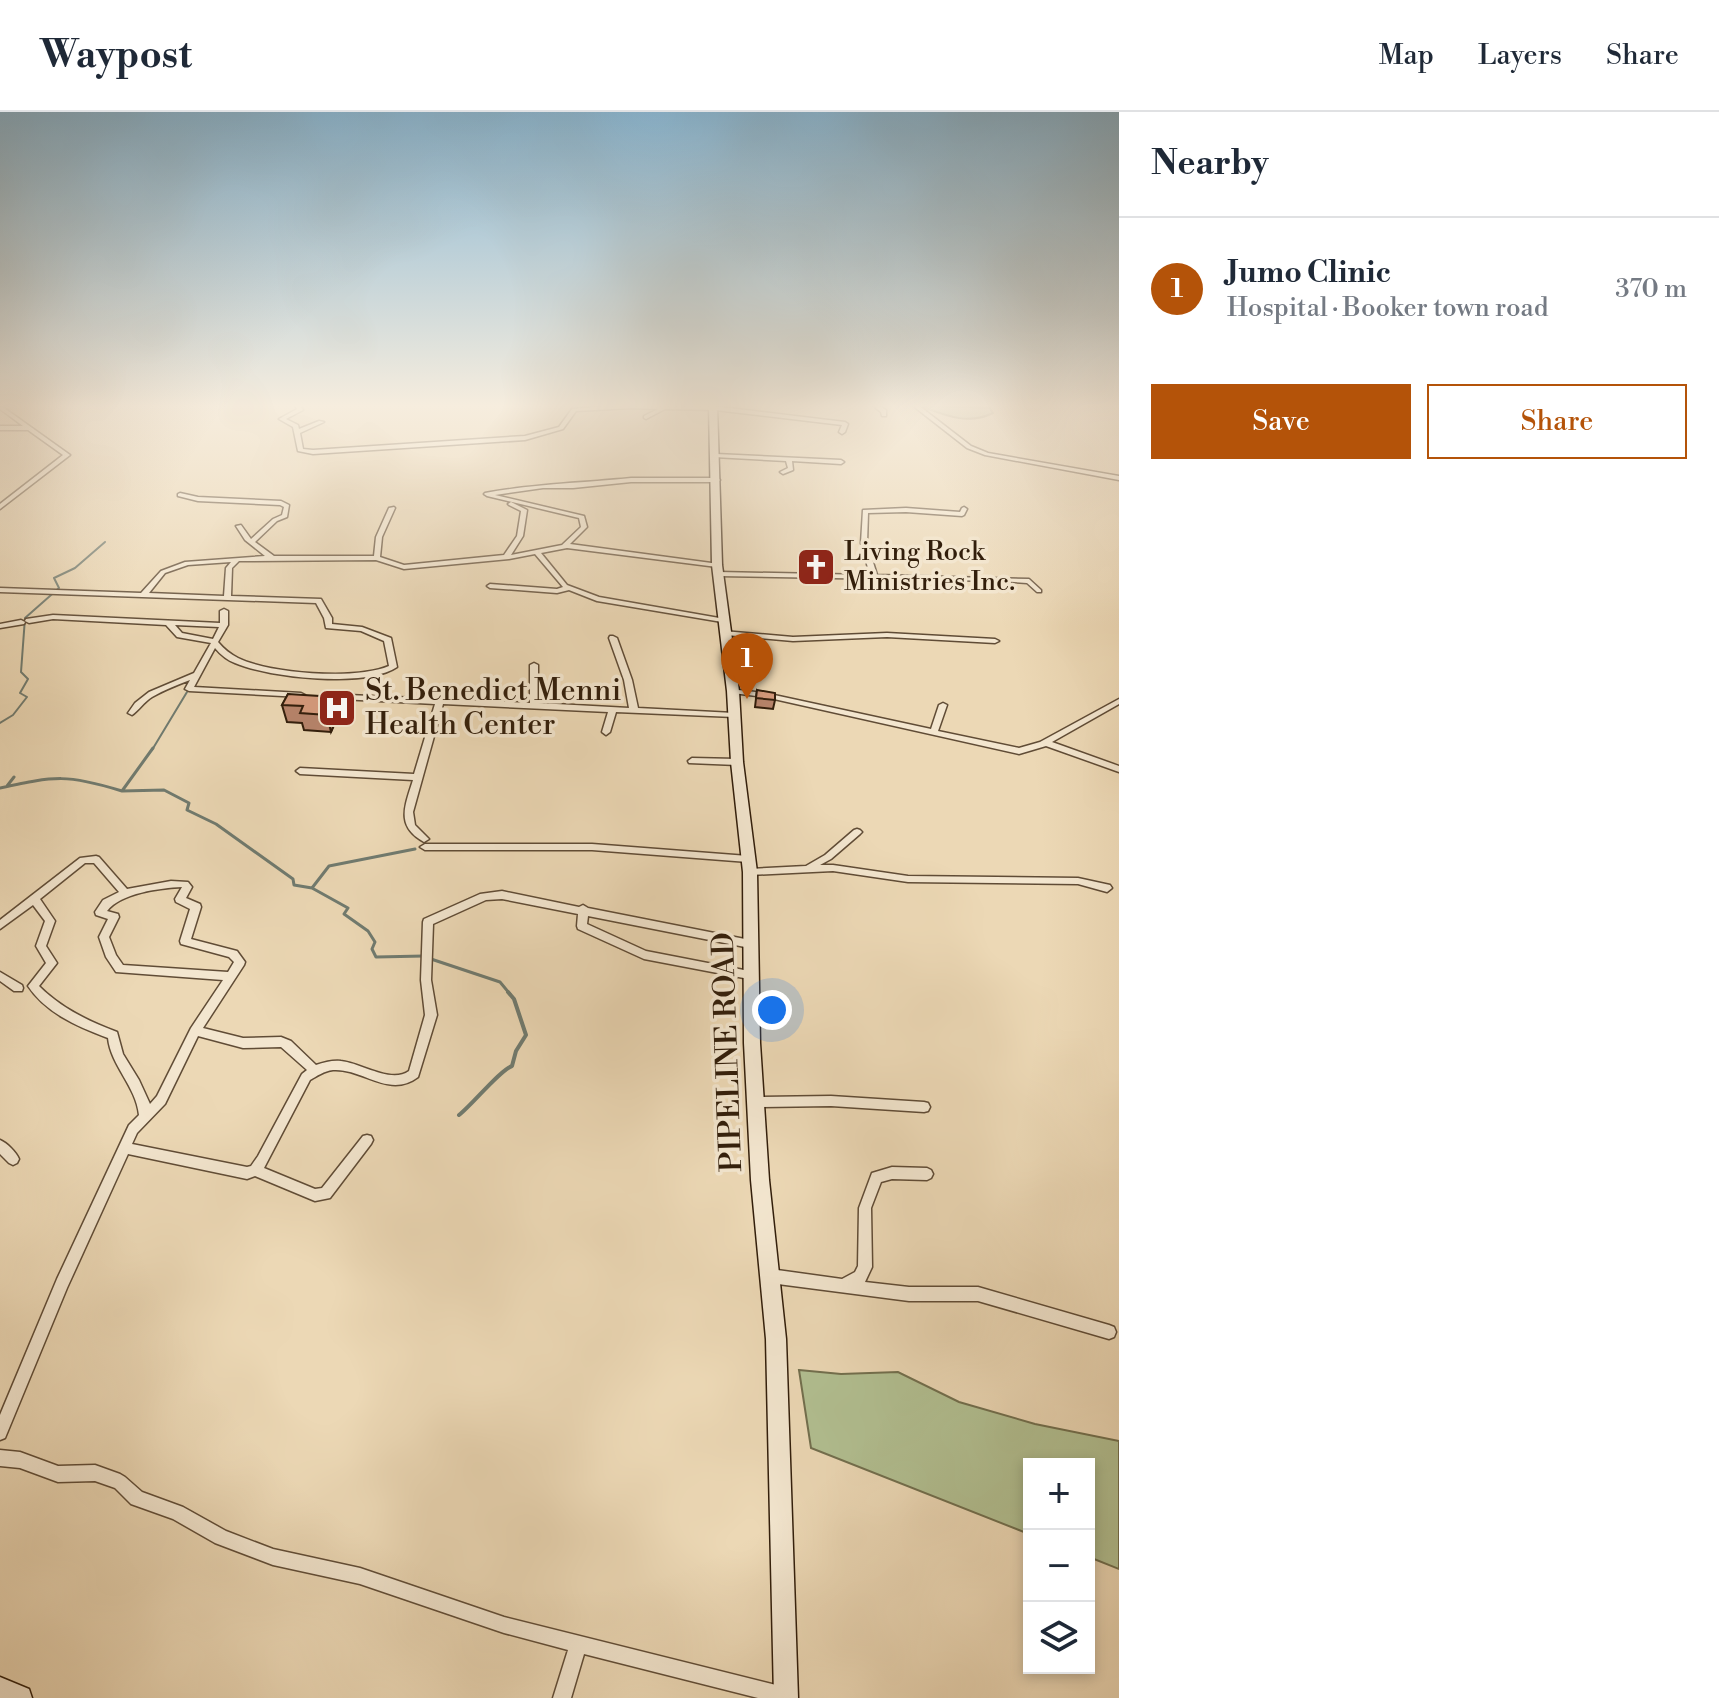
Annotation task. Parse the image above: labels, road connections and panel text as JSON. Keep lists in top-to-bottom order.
{
  "streets": {
    "street": ["PIPELINE ROAD"]
  },
  "places": {
    "church": ["Living Rock Ministries Inc."],
    "hospital": ["St. Benedict Menni Health Center"]
  },
  "page": {
    "header": "Waypost",
    "nav": ["Map", "Layers", "Share"],
    "heading": "Nearby",
    "list": [
      {
        "mark": "1",
        "name": "Jumo Clinic",
        "note": "Hospital · Booker town road",
        "value": "370 m"
      }
    ],
    "buttons": ["Save", "Share"],
    "pins": "1",
    "map_buttons": ["+", "−"]
  }
}
